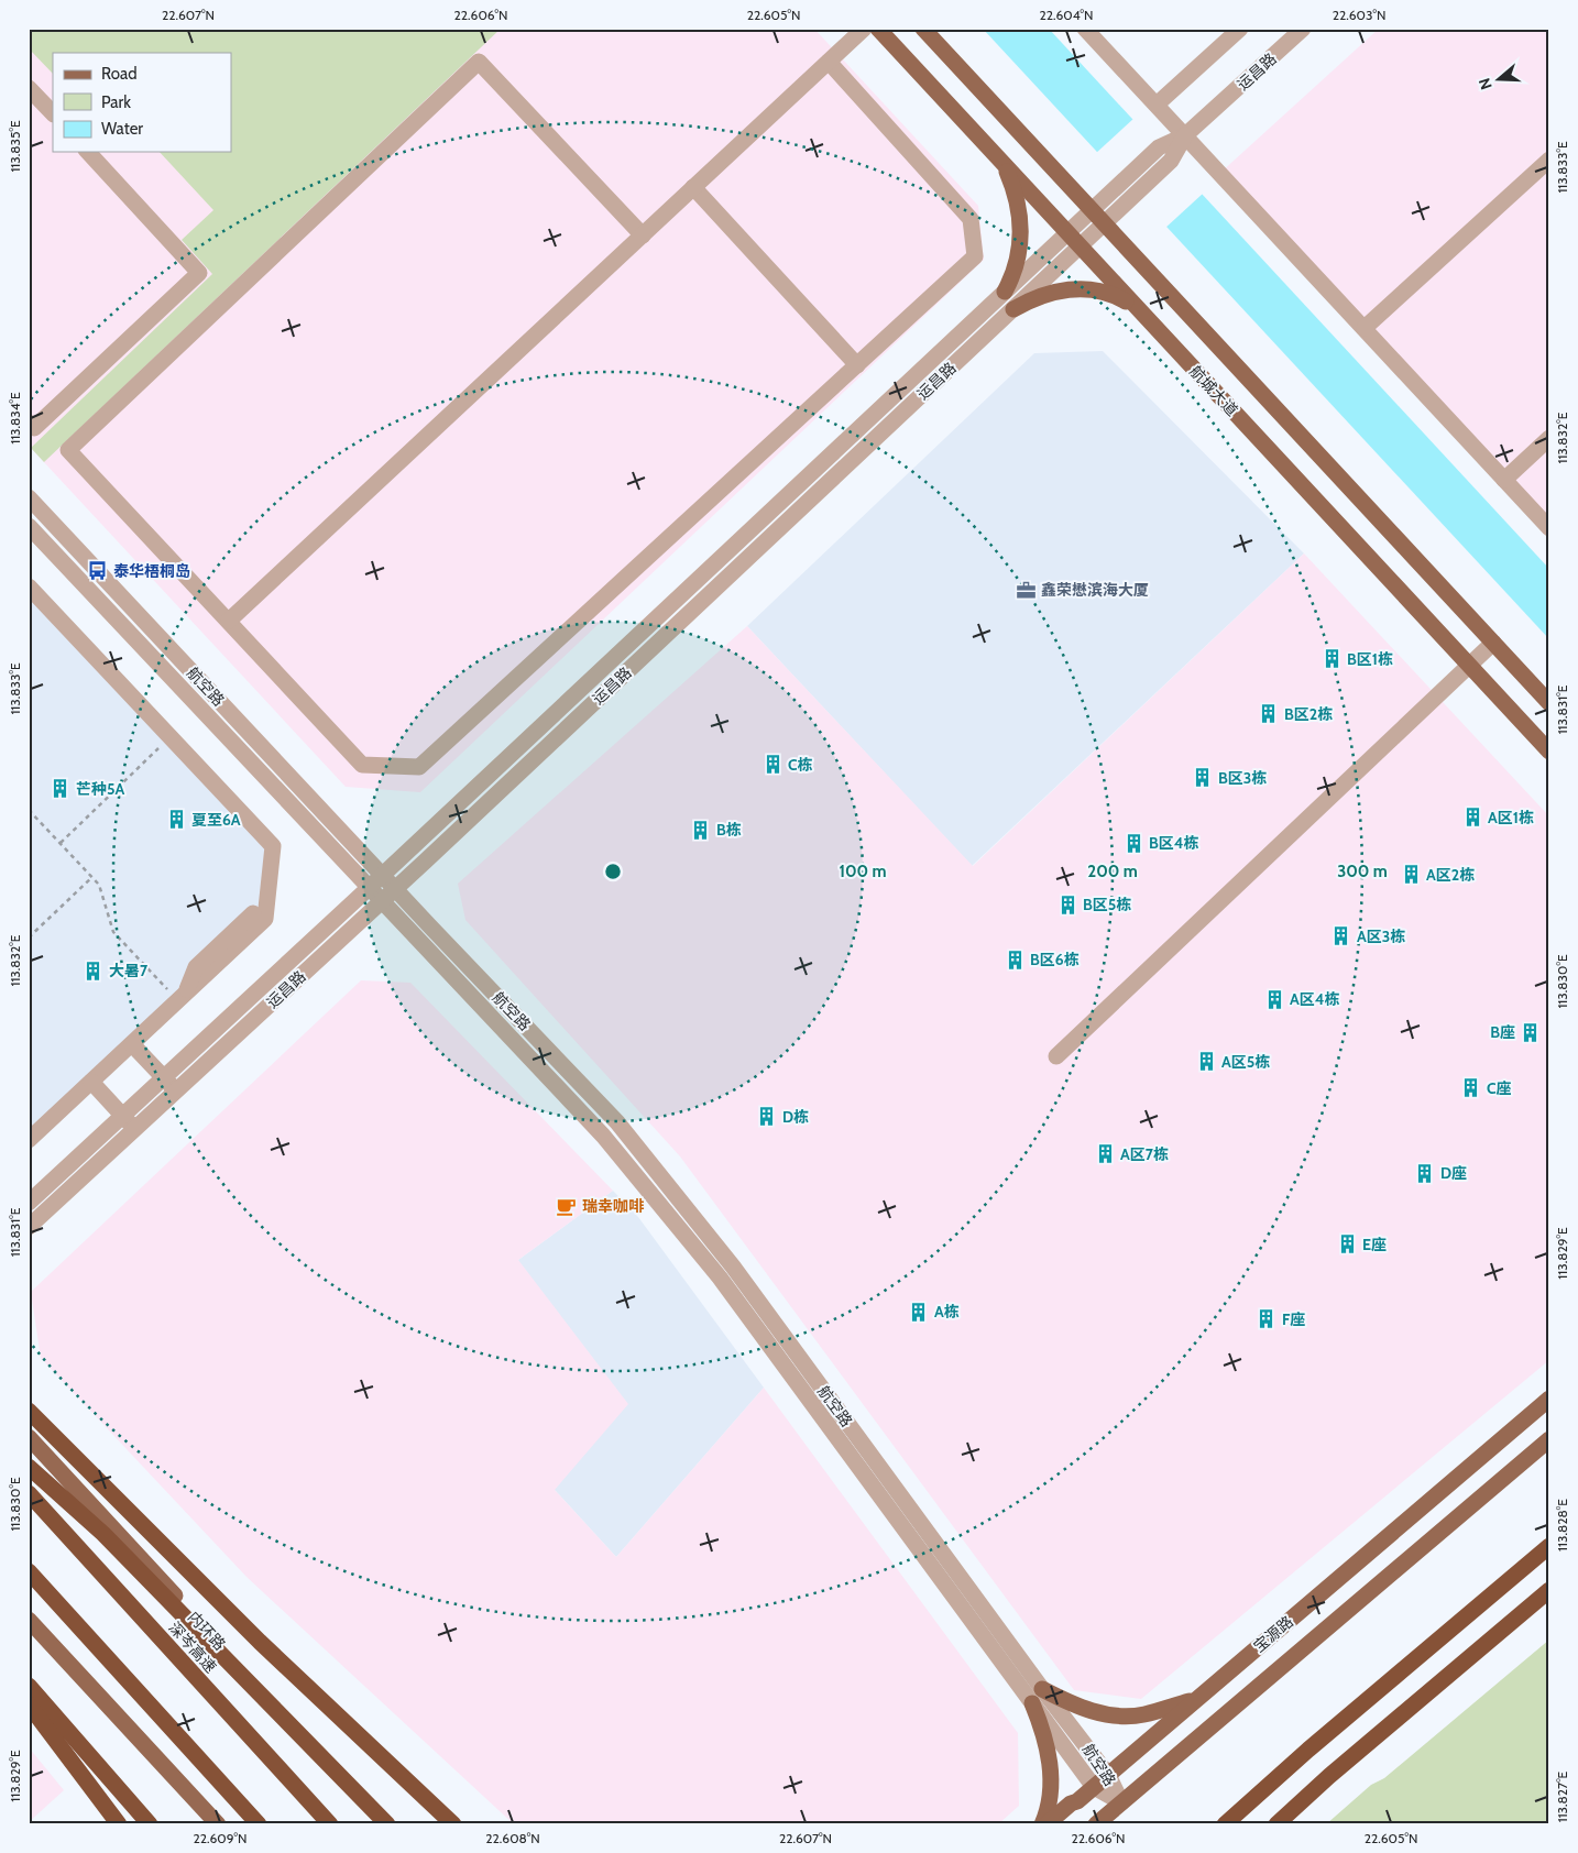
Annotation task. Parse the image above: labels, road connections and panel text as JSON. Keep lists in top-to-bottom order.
{
  "streets": {
    "highway": ["深岑高速"],
    "main road": ["航城大道", "内环路", "宝源路"],
    "street": ["运昌路", "航空路"]
  },
  "crossings": [
    ["运昌路", "航城大道"],
    ["运昌路", "航空路"],
    ["航空路", "宝源路"]
  ],
  "places": {
    "bus stop": ["泰华梧桐岛"],
    "office": ["鑫荣懋滨海大厦"],
    "building": [
      "B区1栋",
      "B区2栋",
      "C栋",
      "B区3栋",
      "芒种5A",
      "A区1栋",
      "夏至6A",
      "B栋",
      "B区4栋",
      "A区2栋",
      "B区5栋",
      "A区3栋",
      "B区6栋",
      "大暑7",
      "A区4栋",
      "B座",
      "A区5栋",
      "C座",
      "D栋",
      "A区7栋",
      "D座",
      "E座",
      "A栋",
      "F座"
    ],
    "cafe": ["瑞幸咖啡"]
  },
  "legend": ["Road", "Park", "Water"],
  "north": "left",
  "coordinates": [
    "22.607°N",
    "22.606°N",
    "22.605°N",
    "22.604°N",
    "22.603°N",
    "113.835°E",
    "113.833°E",
    "113.834°E",
    "113.832°E",
    "113.831°E",
    "113.830°E",
    "113.829°E",
    "113.828°E",
    "113.827°E",
    "22.609°N",
    "22.608°N"
  ],
  "rings": ["100 m", "200 m", "300 m"]
}
